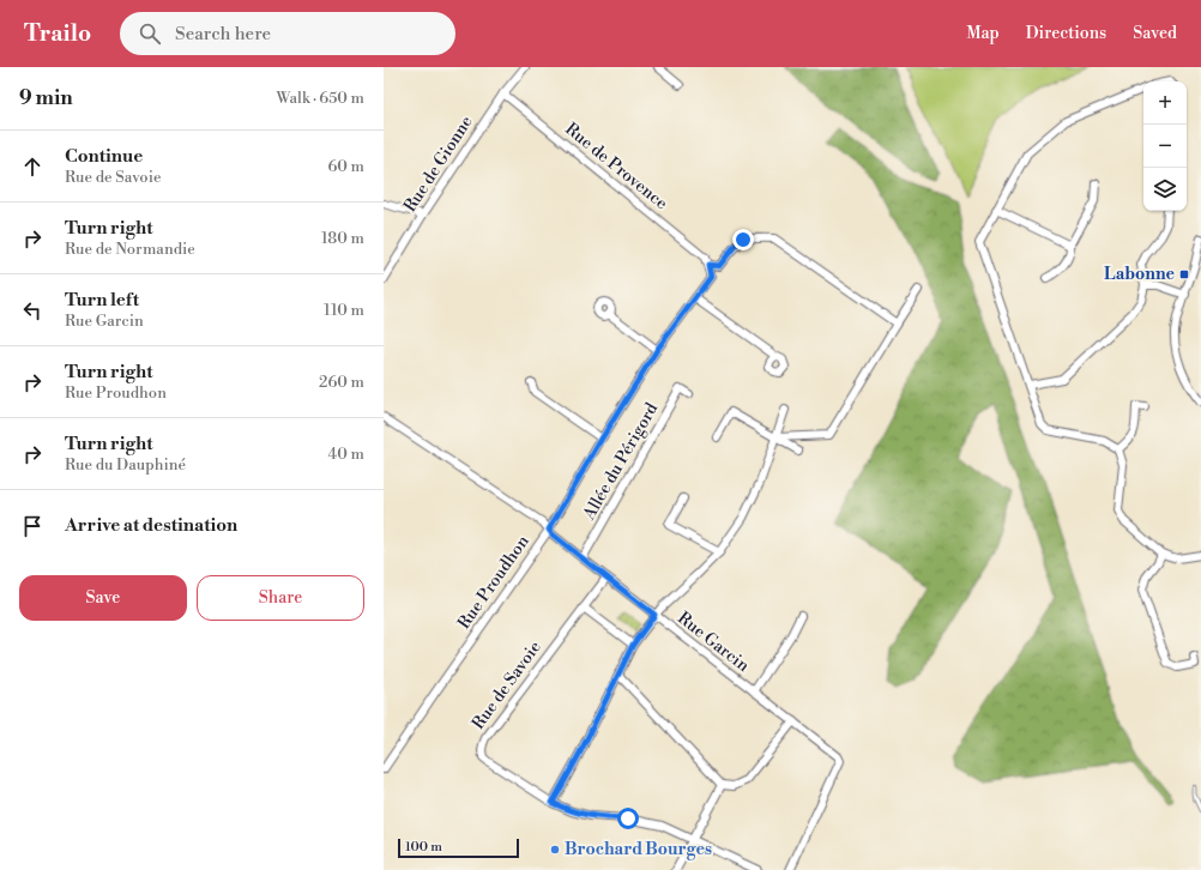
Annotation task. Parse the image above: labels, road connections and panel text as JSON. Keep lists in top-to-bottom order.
{
  "streets": {
    "street": [
      "Rue de Gionne",
      "Rue de Provence",
      "Allée du Périgord",
      "Rue Proudhon",
      "Rue Garcin",
      "Rue de Savoie"
    ]
  },
  "crossings": [
    ["Rue de Gionne", "Rue de Provence"],
    ["Rue de Provence", "Rue Proudhon"],
    ["Allée du Périgord", "Rue Garcin"],
    ["Rue Proudhon", "Rue Garcin"],
    ["Rue Garcin", "Rue de Savoie"]
  ],
  "places": {
    "transit": ["Labonne"],
    "other": ["Brochard Bourges"]
  },
  "scale_bar": "100 m",
  "page": {
    "header": "Trailo",
    "search": "Search here",
    "nav": ["Map", "Directions", "Saved"],
    "heading": ["9 min", "Walk · 650 m"],
    "map_buttons": ["+", "−"],
    "list": [
      ["Continue", "Rue de Savoie", "60 m"],
      ["Turn right", "Rue de Normandie", "180 m"],
      ["Turn left", "Rue Garcin", "110 m"],
      ["Turn right", "Rue Proudhon", "260 m"],
      ["Turn right", "Rue du Dauphiné", "40 m"],
      "Arrive at destination"
    ],
    "buttons": ["Save", "Share"],
    "scale": "100 m"
  }
}
